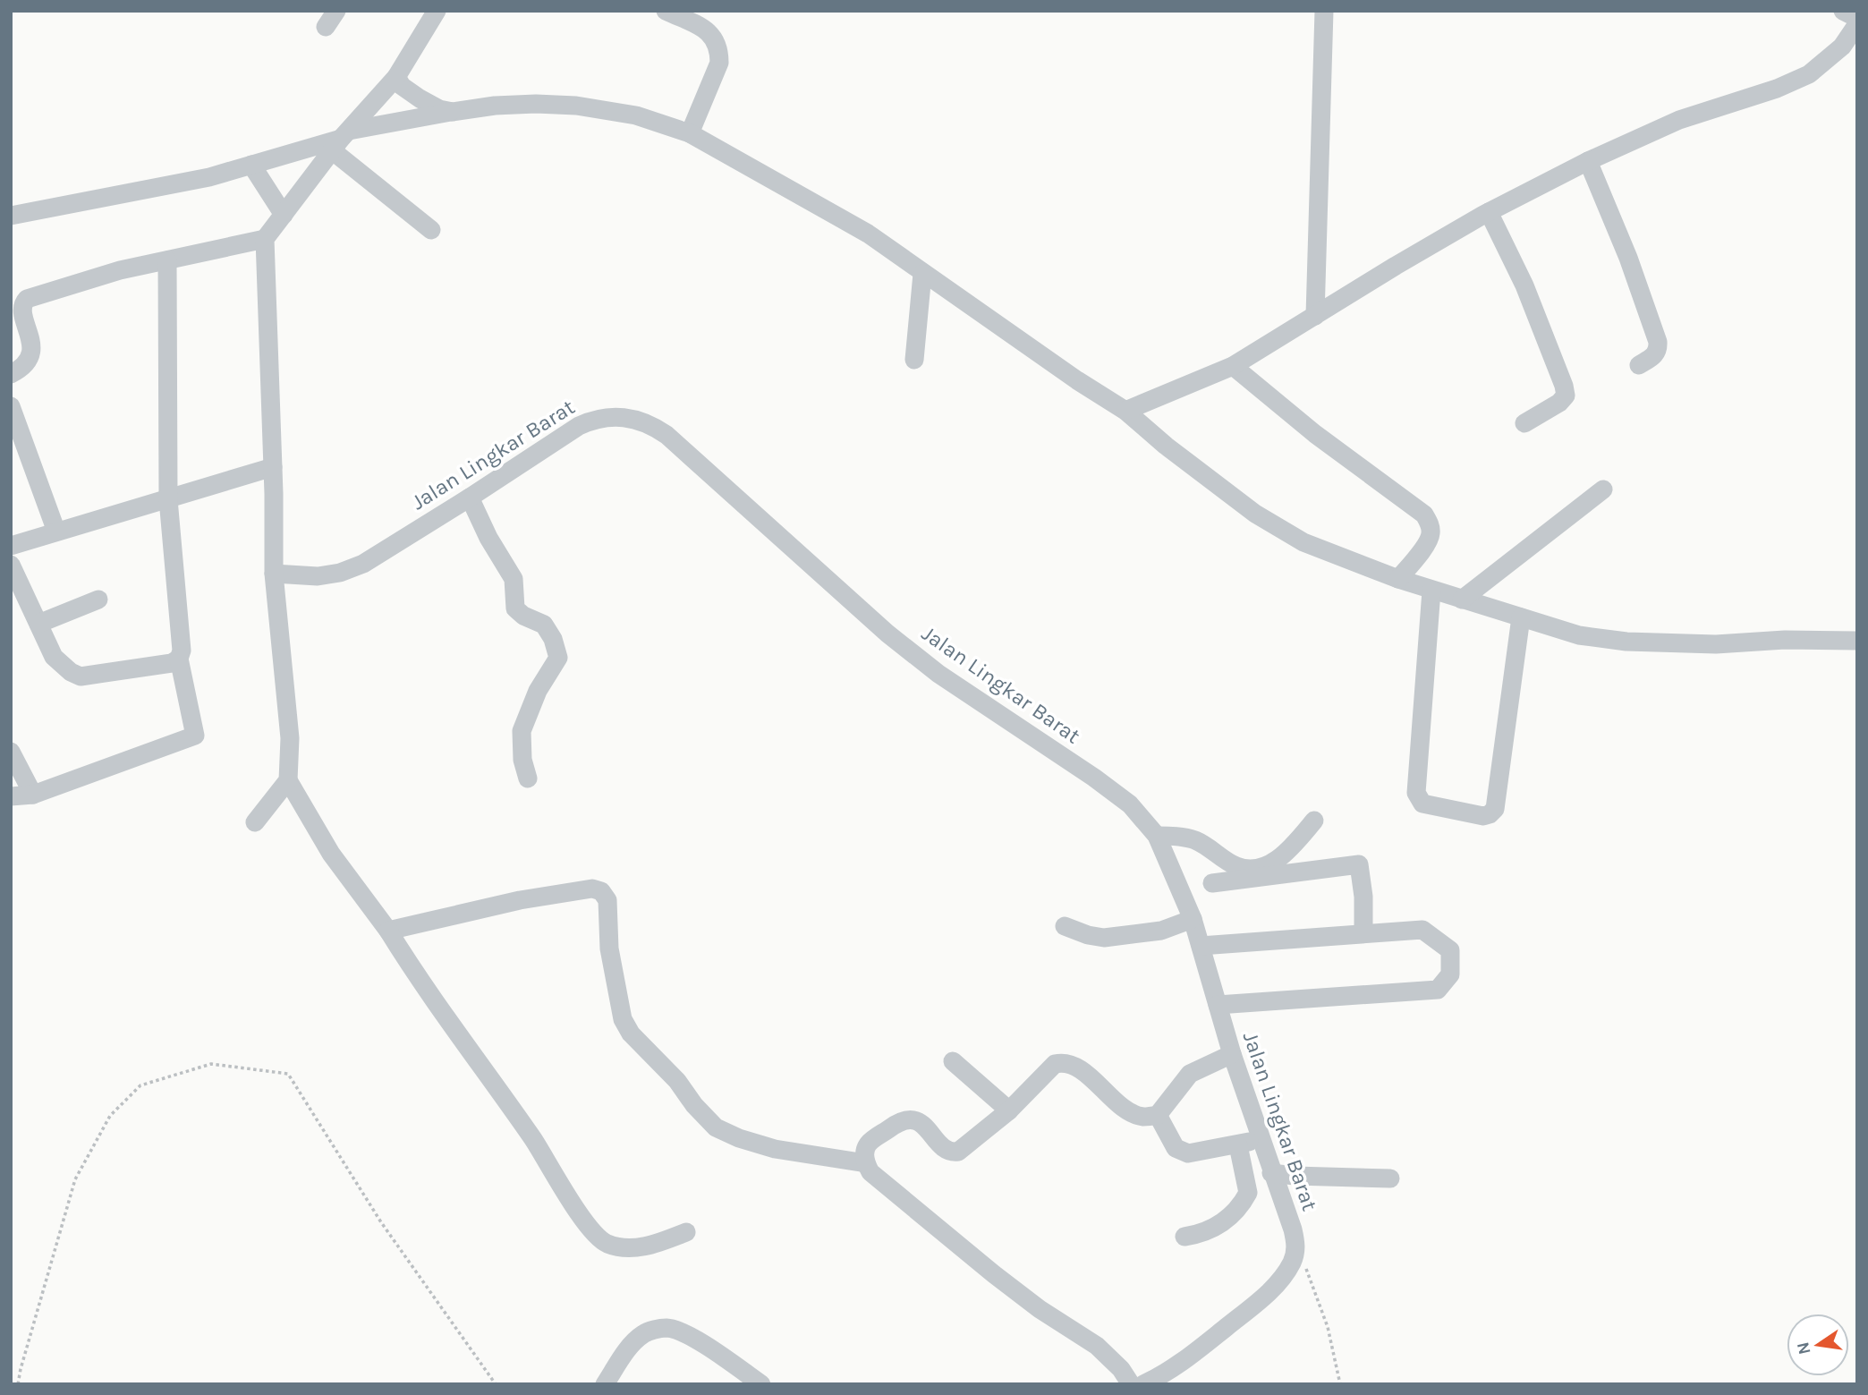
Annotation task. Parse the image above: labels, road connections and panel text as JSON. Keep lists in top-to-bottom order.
{
  "streets": {
    "street": ["Jalan Lingkar Barat"]
  },
  "north": "left"
}
